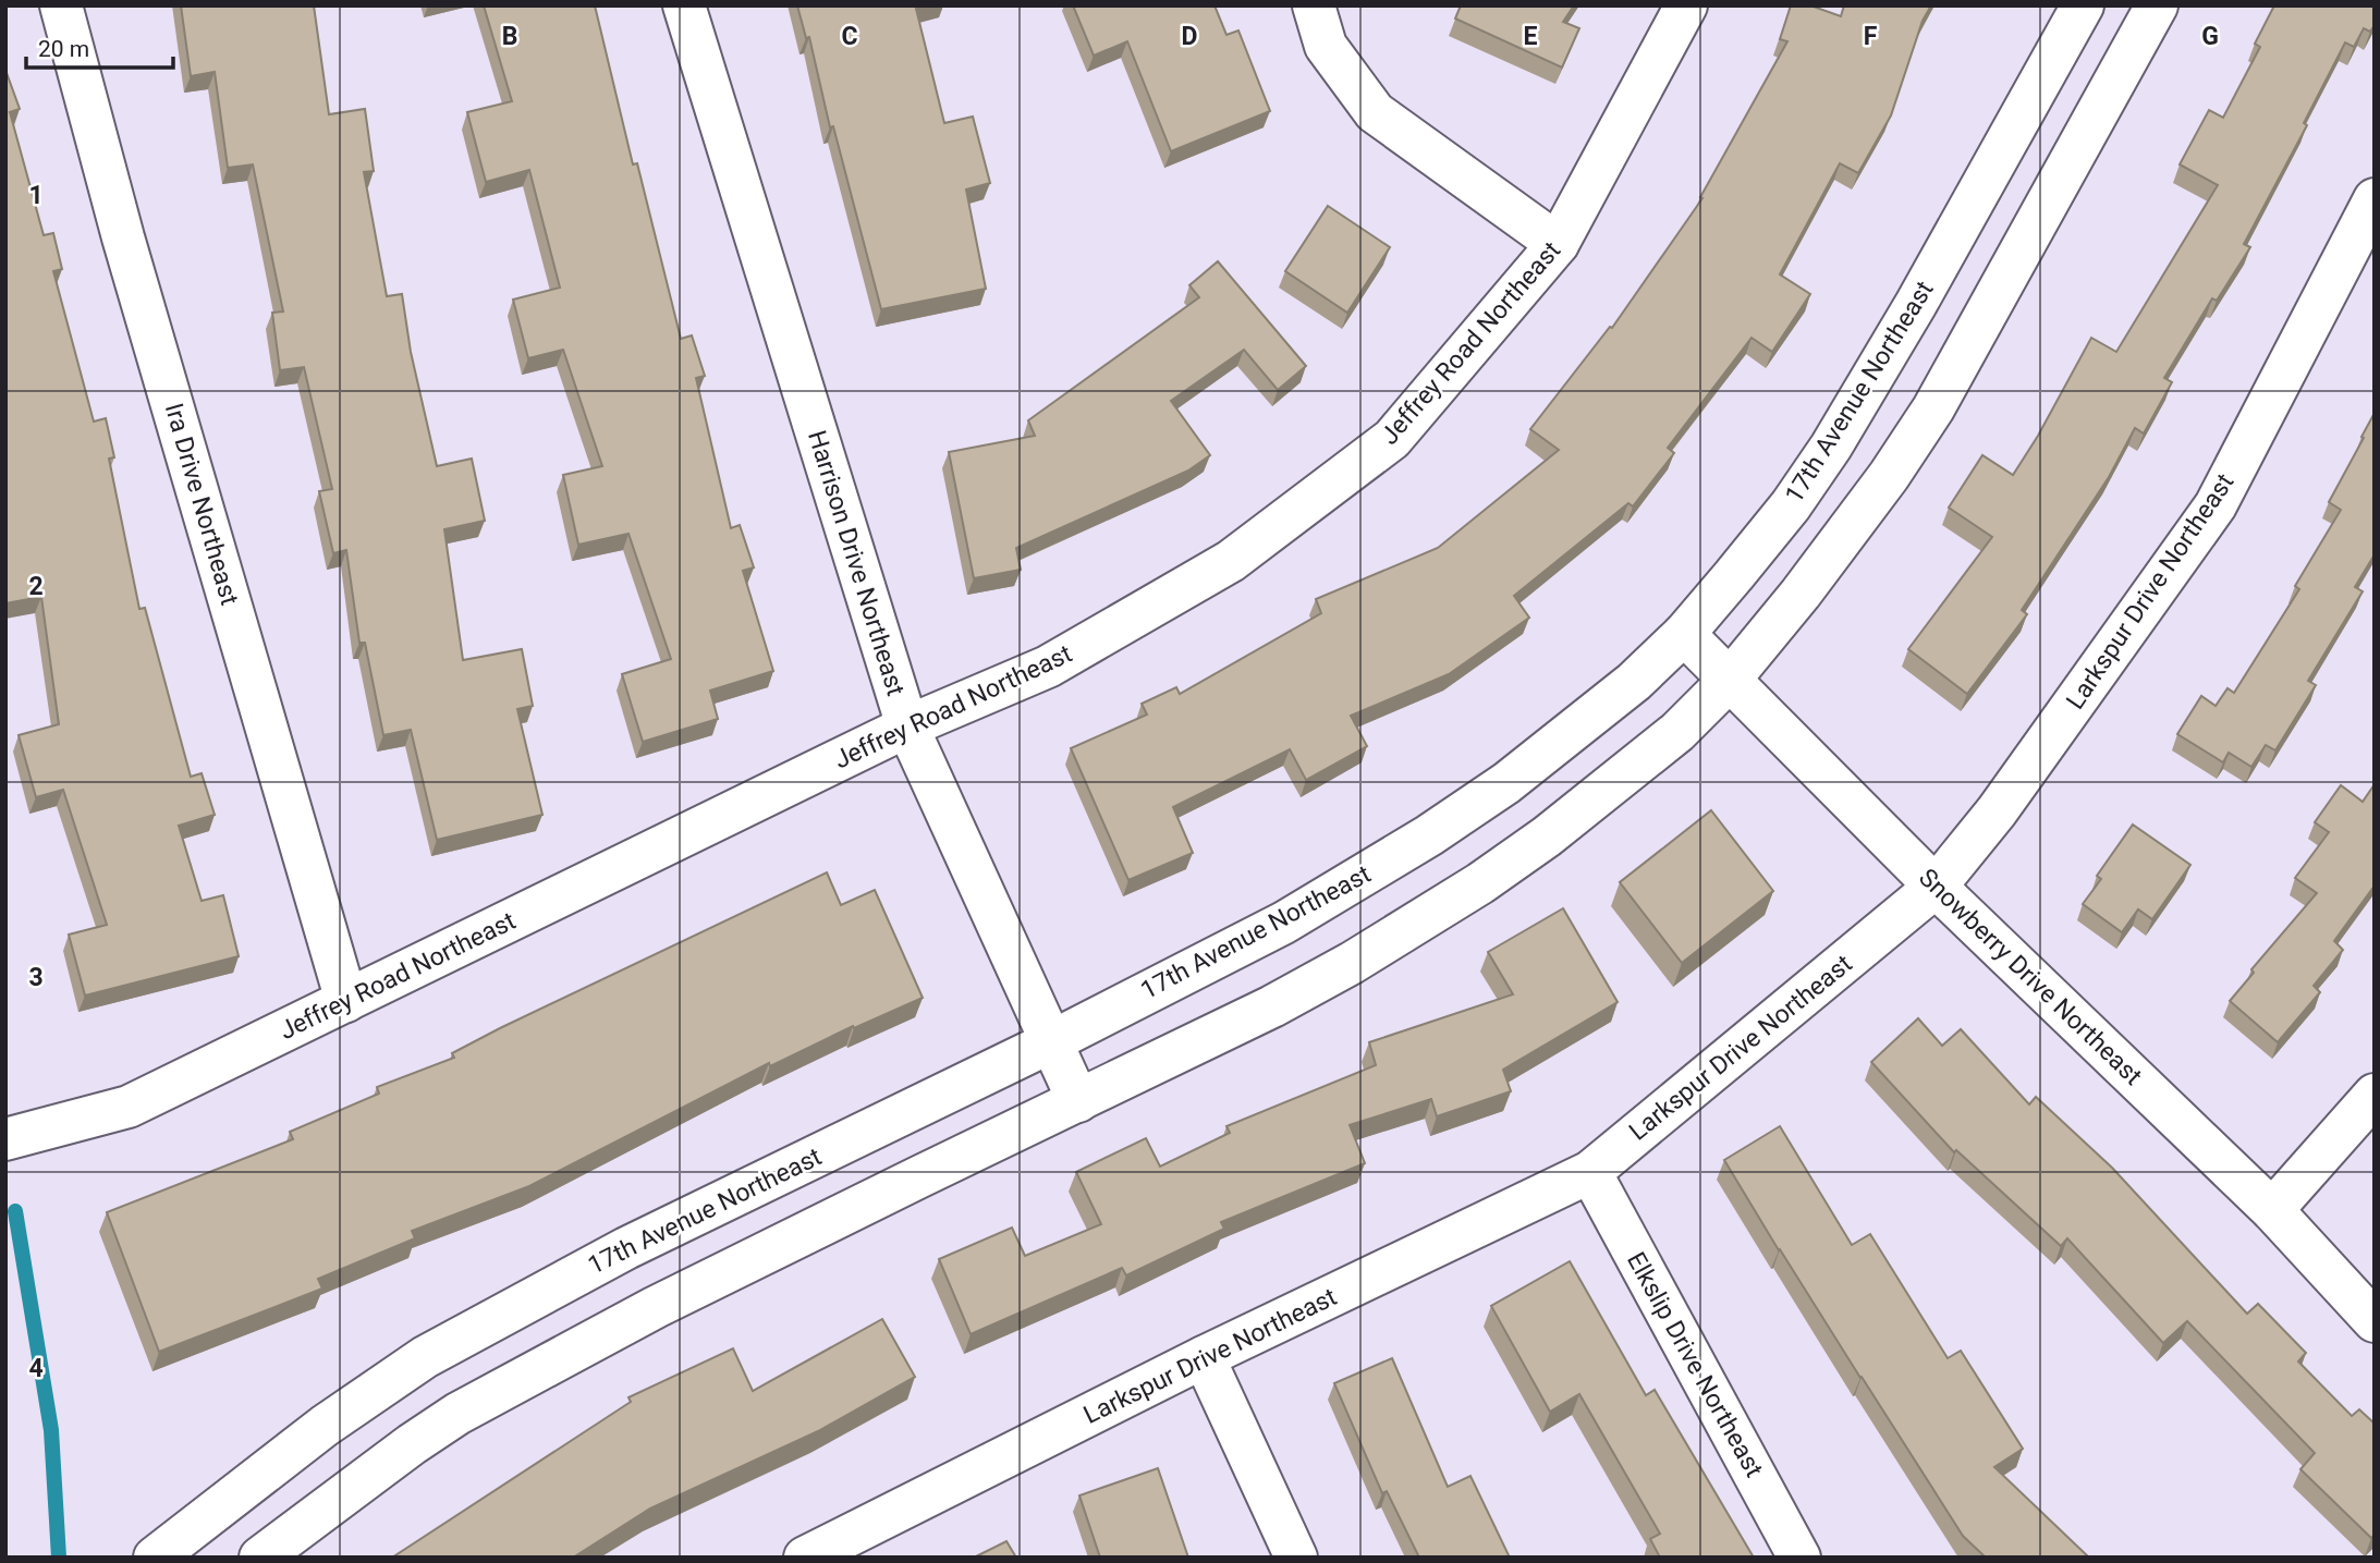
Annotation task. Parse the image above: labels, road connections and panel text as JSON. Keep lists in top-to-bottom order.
{
  "streets": {
    "street": [
      "Jeffrey Road Northeast",
      "17th Avenue Northeast",
      "Ira Drive Northeast",
      "Harrison Drive Northeast",
      "Larkspur Drive Northeast",
      "Snowberry Drive Northeast",
      "Elkslip Drive Northeast"
    ]
  },
  "crossings": [
    ["Jeffrey Road Northeast", "Ira Drive Northeast"],
    ["Jeffrey Road Northeast", "Harrison Drive Northeast"],
    ["17th Avenue Northeast", "Harrison Drive Northeast"],
    ["17th Avenue Northeast", "Snowberry Drive Northeast"],
    ["Larkspur Drive Northeast", "Snowberry Drive Northeast"],
    ["Larkspur Drive Northeast", "Elkslip Drive Northeast"]
  ],
  "scale_bar": "20 m",
  "grid": {
    "columns": [
      "B",
      "C",
      "D",
      "E",
      "F",
      "G"
    ],
    "rows": [
      "1",
      "2",
      "3",
      "4"
    ]
  }
}
